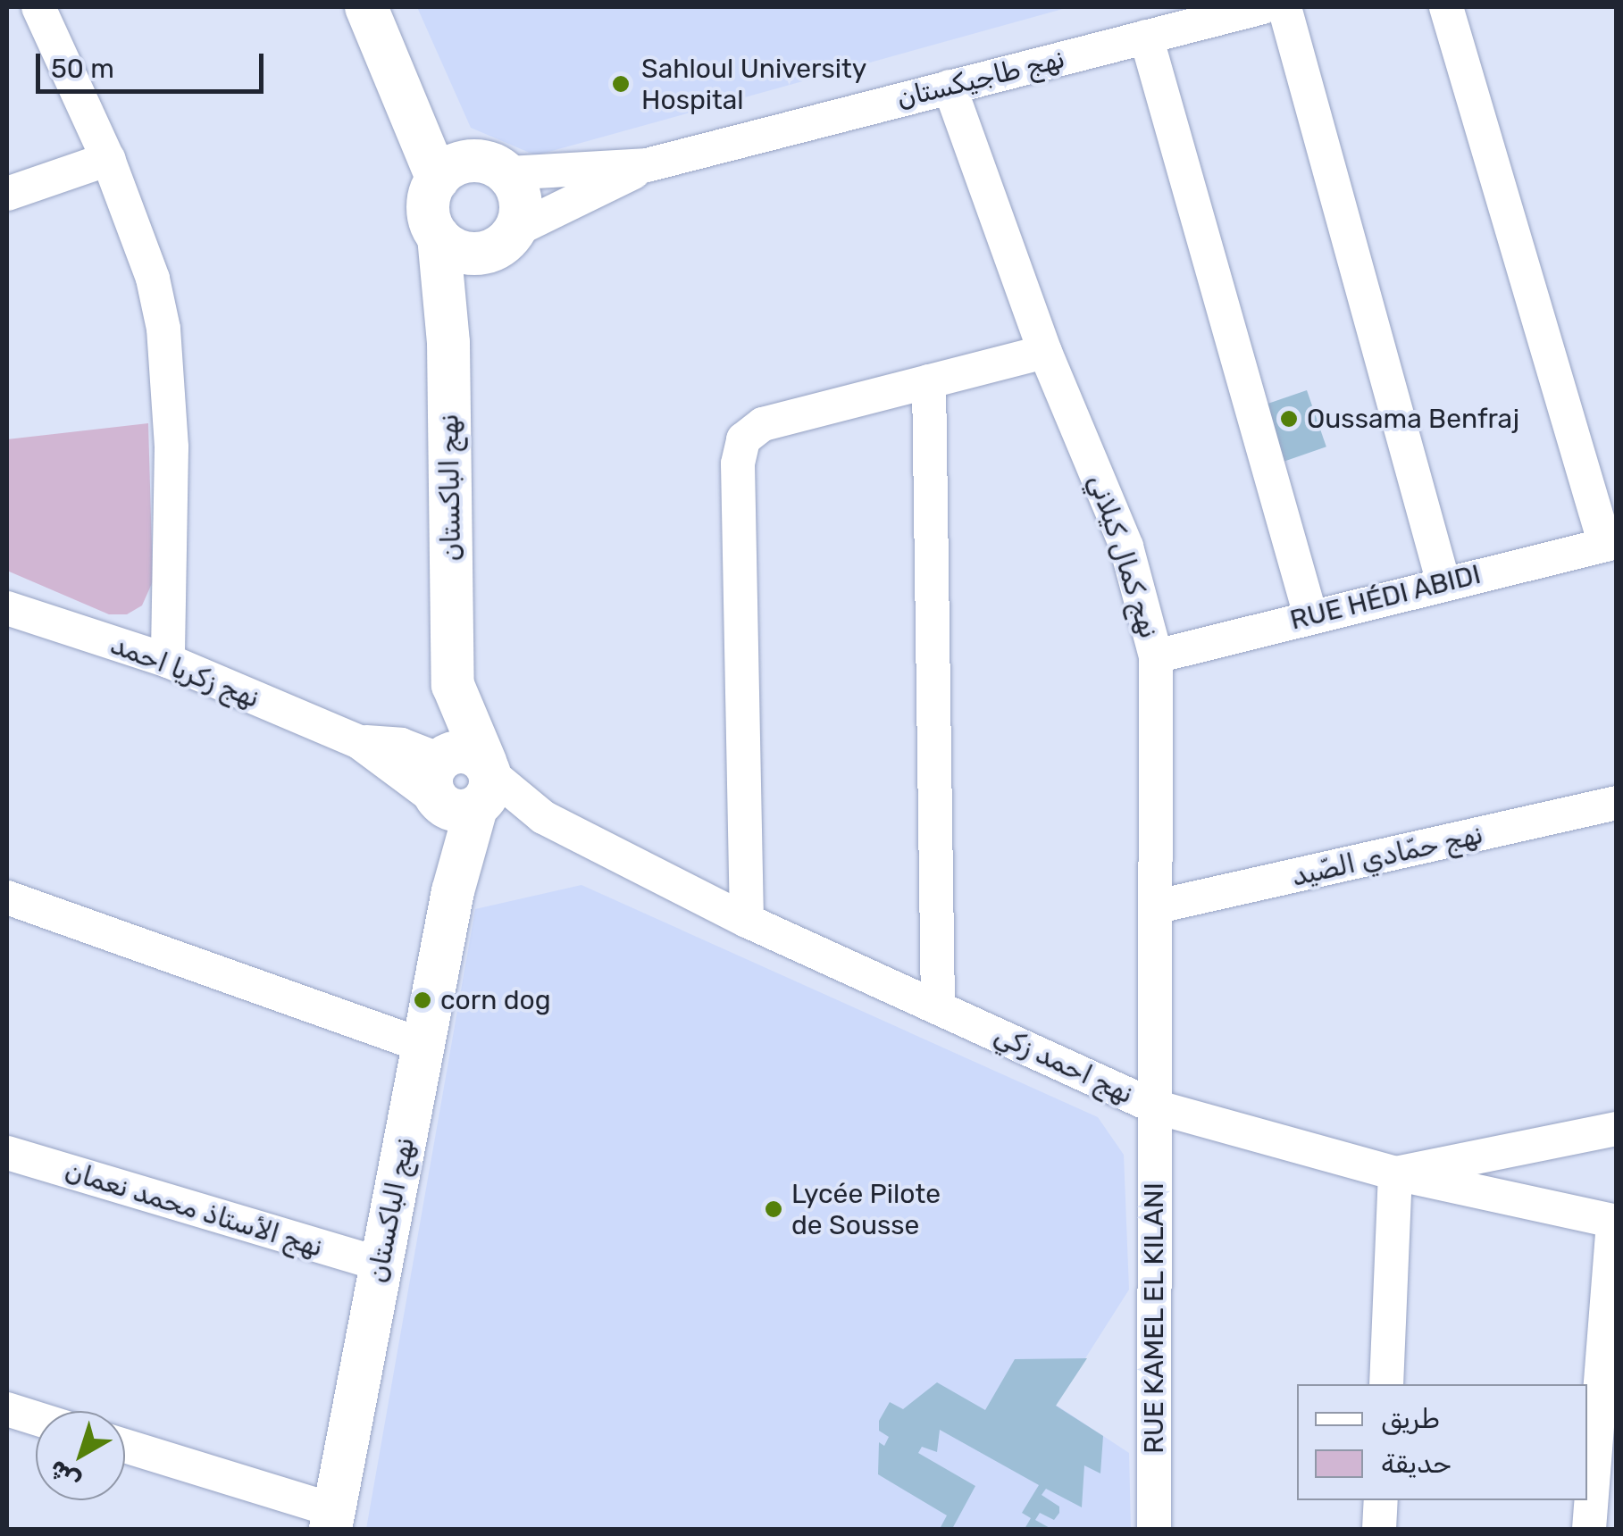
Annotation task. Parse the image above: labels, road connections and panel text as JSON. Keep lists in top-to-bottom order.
{
  "streets": {
    "street": [
      "نهج طاجيكستان",
      "نهج الباكستان",
      "نهج كمال كيلاني",
      "RUE HÉDI ABIDI",
      "نهج زكريا احمد",
      "نهج حمّادي الصّيد",
      "نهج احمد زكي",
      "نهج الأستاذ محمد نعمان",
      "RUE KAMEL EL KILANI"
    ]
  },
  "crossings": [
    ["نهج طاجيكستان", "نهج كمال كيلاني"],
    ["نهج الباكستان", "نهج زكريا احمد"],
    ["نهج الباكستان", "نهج احمد زكي"],
    ["نهج الباكستان", "نهج الأستاذ محمد نعمان"],
    ["نهج كمال كيلاني", "RUE HÉDI ABIDI"],
    ["نهج كمال كيلاني", "نهج حمّادي الصّيد"],
    ["نهج كمال كيلاني", "نهج احمد زكي"],
    ["نهج كمال كيلاني", "RUE KAMEL EL KILANI"],
    ["نهج زكريا احمد", "نهج احمد زكي"],
    ["نهج احمد زكي", "RUE KAMEL EL KILANI"]
  ],
  "places": [
    "Sahloul University Hospital",
    "Oussama Benfraj",
    "corn dog",
    "Lycée Pilote de Sousse"
  ],
  "legend": ["طريق", "حديقة"],
  "scale_bar": "50 m",
  "north": "bottom left"
}
